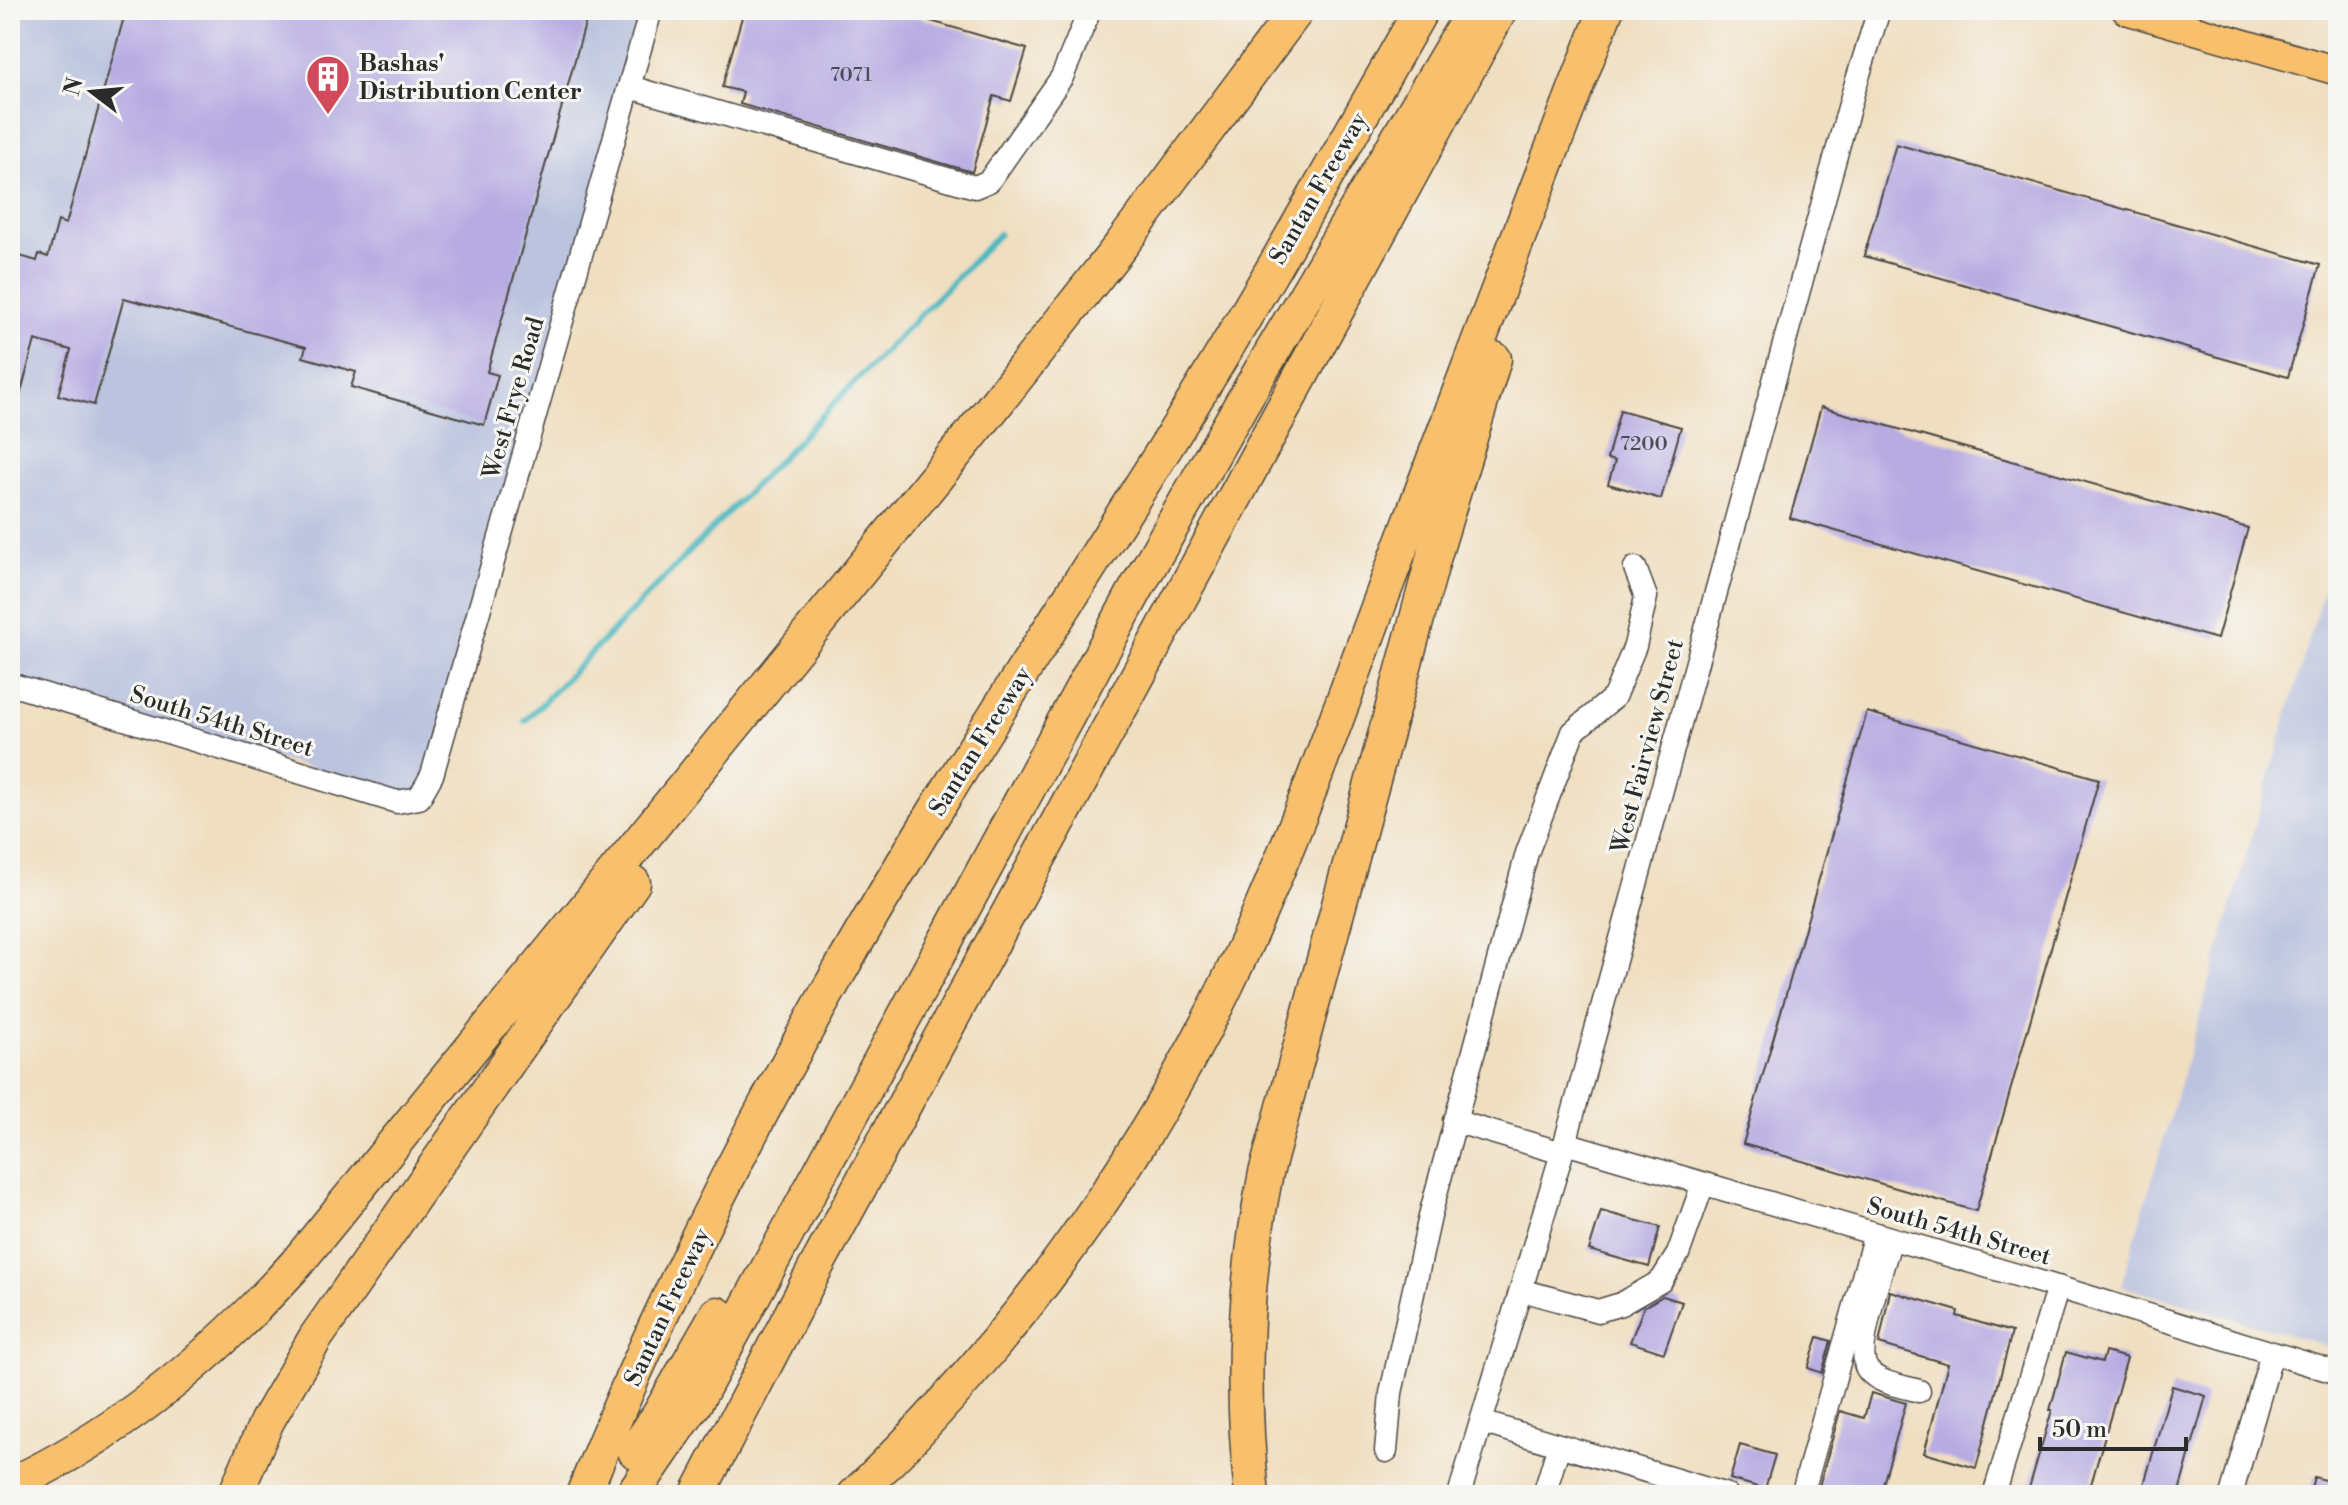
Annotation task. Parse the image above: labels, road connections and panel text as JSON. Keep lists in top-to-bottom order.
{
  "streets": {
    "highway": ["Santan Freeway"],
    "street": ["West Frye Road", "South 54th Street", "West Fairview Street"]
  },
  "crossings": [
    ["West Frye Road", "South 54th Street"],
    ["South 54th Street", "West Fairview Street"]
  ],
  "places": {
    "building": ["Bashas' Distribution Center"]
  },
  "house_numbers": ["7071", "7200"],
  "scale_bar": "50 m",
  "north": "left"
}
